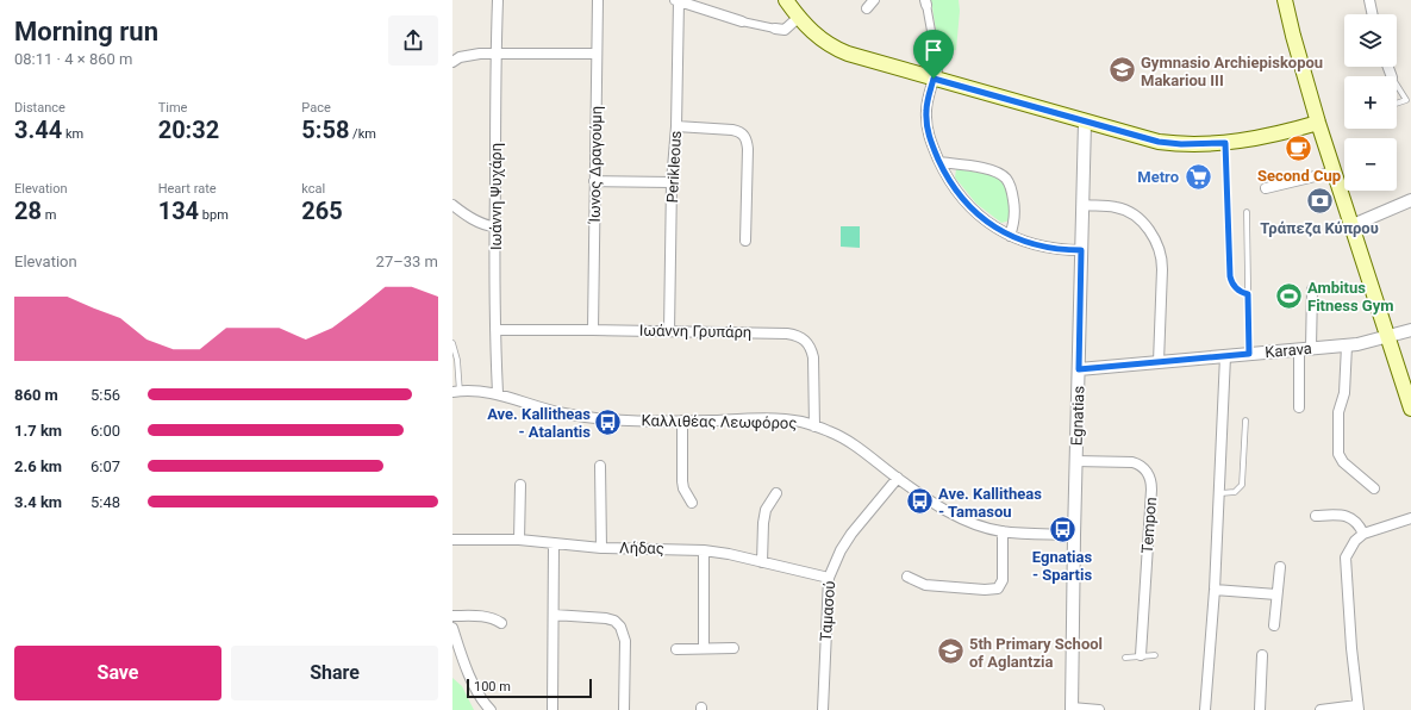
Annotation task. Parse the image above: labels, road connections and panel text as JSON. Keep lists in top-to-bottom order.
{
  "streets": {
    "street": [
      "Ίωνος Δραγούμη",
      "Perikleous",
      "Ιωάννη Ψυχάρη",
      "Ιωάννη Γρυπάρη",
      "Karava",
      "Egnatias",
      "Καλλιθέας Λεωφόρος",
      "Tempon",
      "Λήδας",
      "Ταμασού"
    ]
  },
  "crossings": [
    ["Ίωνος Δραγούμη", "Ιωάννη Γρυπάρη"],
    ["Perikleous", "Ιωάννη Γρυπάρη"],
    ["Ιωάννη Ψυχάρη", "Ιωάννη Γρυπάρη"],
    ["Ιωάννη Ψυχάρη", "Καλλιθέας Λεωφόρος"],
    ["Ιωάννη Γρυπάρη", "Καλλιθέας Λεωφόρος"],
    ["Karava", "Egnatias"],
    ["Egnatias", "Καλλιθέας Λεωφόρος"],
    ["Egnatias", "Tempon"],
    ["Καλλιθέας Λεωφόρος", "Ταμασού"],
    ["Λήδας", "Ταμασού"]
  ],
  "places": {
    "school or university": ["Gymnasio Archiepiskopou Makariou III", "5th Primary School of Aglantzia"],
    "cafe": ["Second Cup"],
    "supermarket": ["Metro"],
    "bank": ["Τράπεζα Κύπρου"],
    "sports": ["Ambitus Fitness Gym"],
    "bus stop": ["Ave. Kallitheas - Atalantis", "Ave. Kallitheas - Tamasou", "Egnatias - Spartis"]
  },
  "scale_bar": "100 m",
  "page": {
    "heading": ["Morning run", "08:11 · 4 × 860 m"],
    "map_buttons": ["+", "−"],
    "stats": [
      ["Distance", "3.44 km"],
      ["Time", "20:32"],
      ["Pace", "5:58 /km"],
      ["Elevation", "28 m"],
      ["Heart rate", "134 bpm"],
      ["kcal", "265"]
    ],
    "chart": ["Elevation", "27–33 m"],
    "list": [
      {
        "name": "860 m",
        "note": "5:56"
      },
      {
        "name": "1.7 km",
        "note": "6:00"
      },
      {
        "name": "2.6 km",
        "note": "6:07"
      },
      {
        "name": "3.4 km",
        "note": "5:48"
      }
    ],
    "buttons": ["Save", "Share"],
    "scale": "100 m"
  }
}
